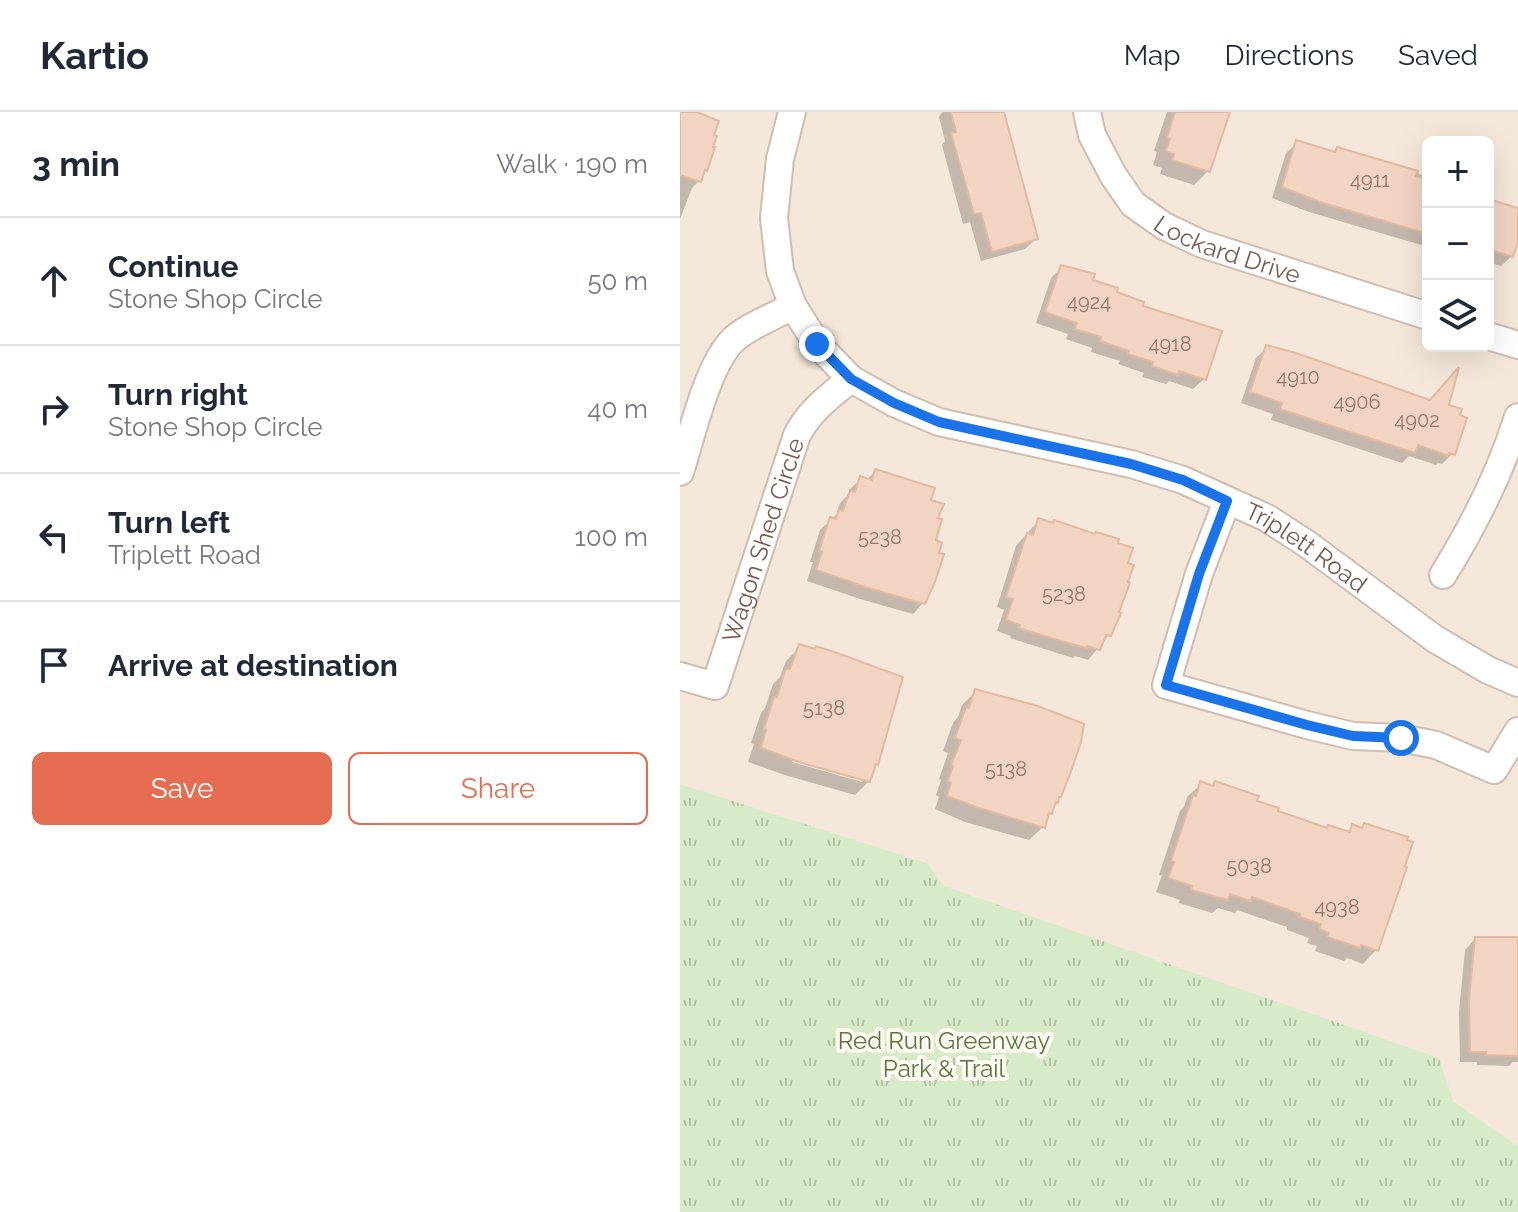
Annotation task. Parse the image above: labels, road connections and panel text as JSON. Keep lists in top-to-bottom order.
{
  "streets": {
    "street": ["Lockard Drive", "Wagon Shed Circle", "Triplett Road"]
  },
  "crossings": [
    ["Wagon Shed Circle", "Triplett Road"]
  ],
  "parks": ["Red Run Greenway Park & Trail"],
  "house_numbers": [
    "4911",
    "4924",
    "4918",
    "4910",
    "4906",
    "4902",
    "5238",
    "5238",
    "5138",
    "5138",
    "5038",
    "4938"
  ],
  "page": {
    "header": "Kartio",
    "nav": ["Map", "Directions", "Saved"],
    "heading": ["3 min", "Walk · 190 m"],
    "map_buttons": ["+", "−"],
    "list": [
      ["Continue", "Stone Shop Circle", "50 m"],
      ["Turn right", "Stone Shop Circle", "40 m"],
      ["Turn left", "Triplett Road", "100 m"],
      "Arrive at destination"
    ],
    "buttons": ["Save", "Share"]
  }
}
